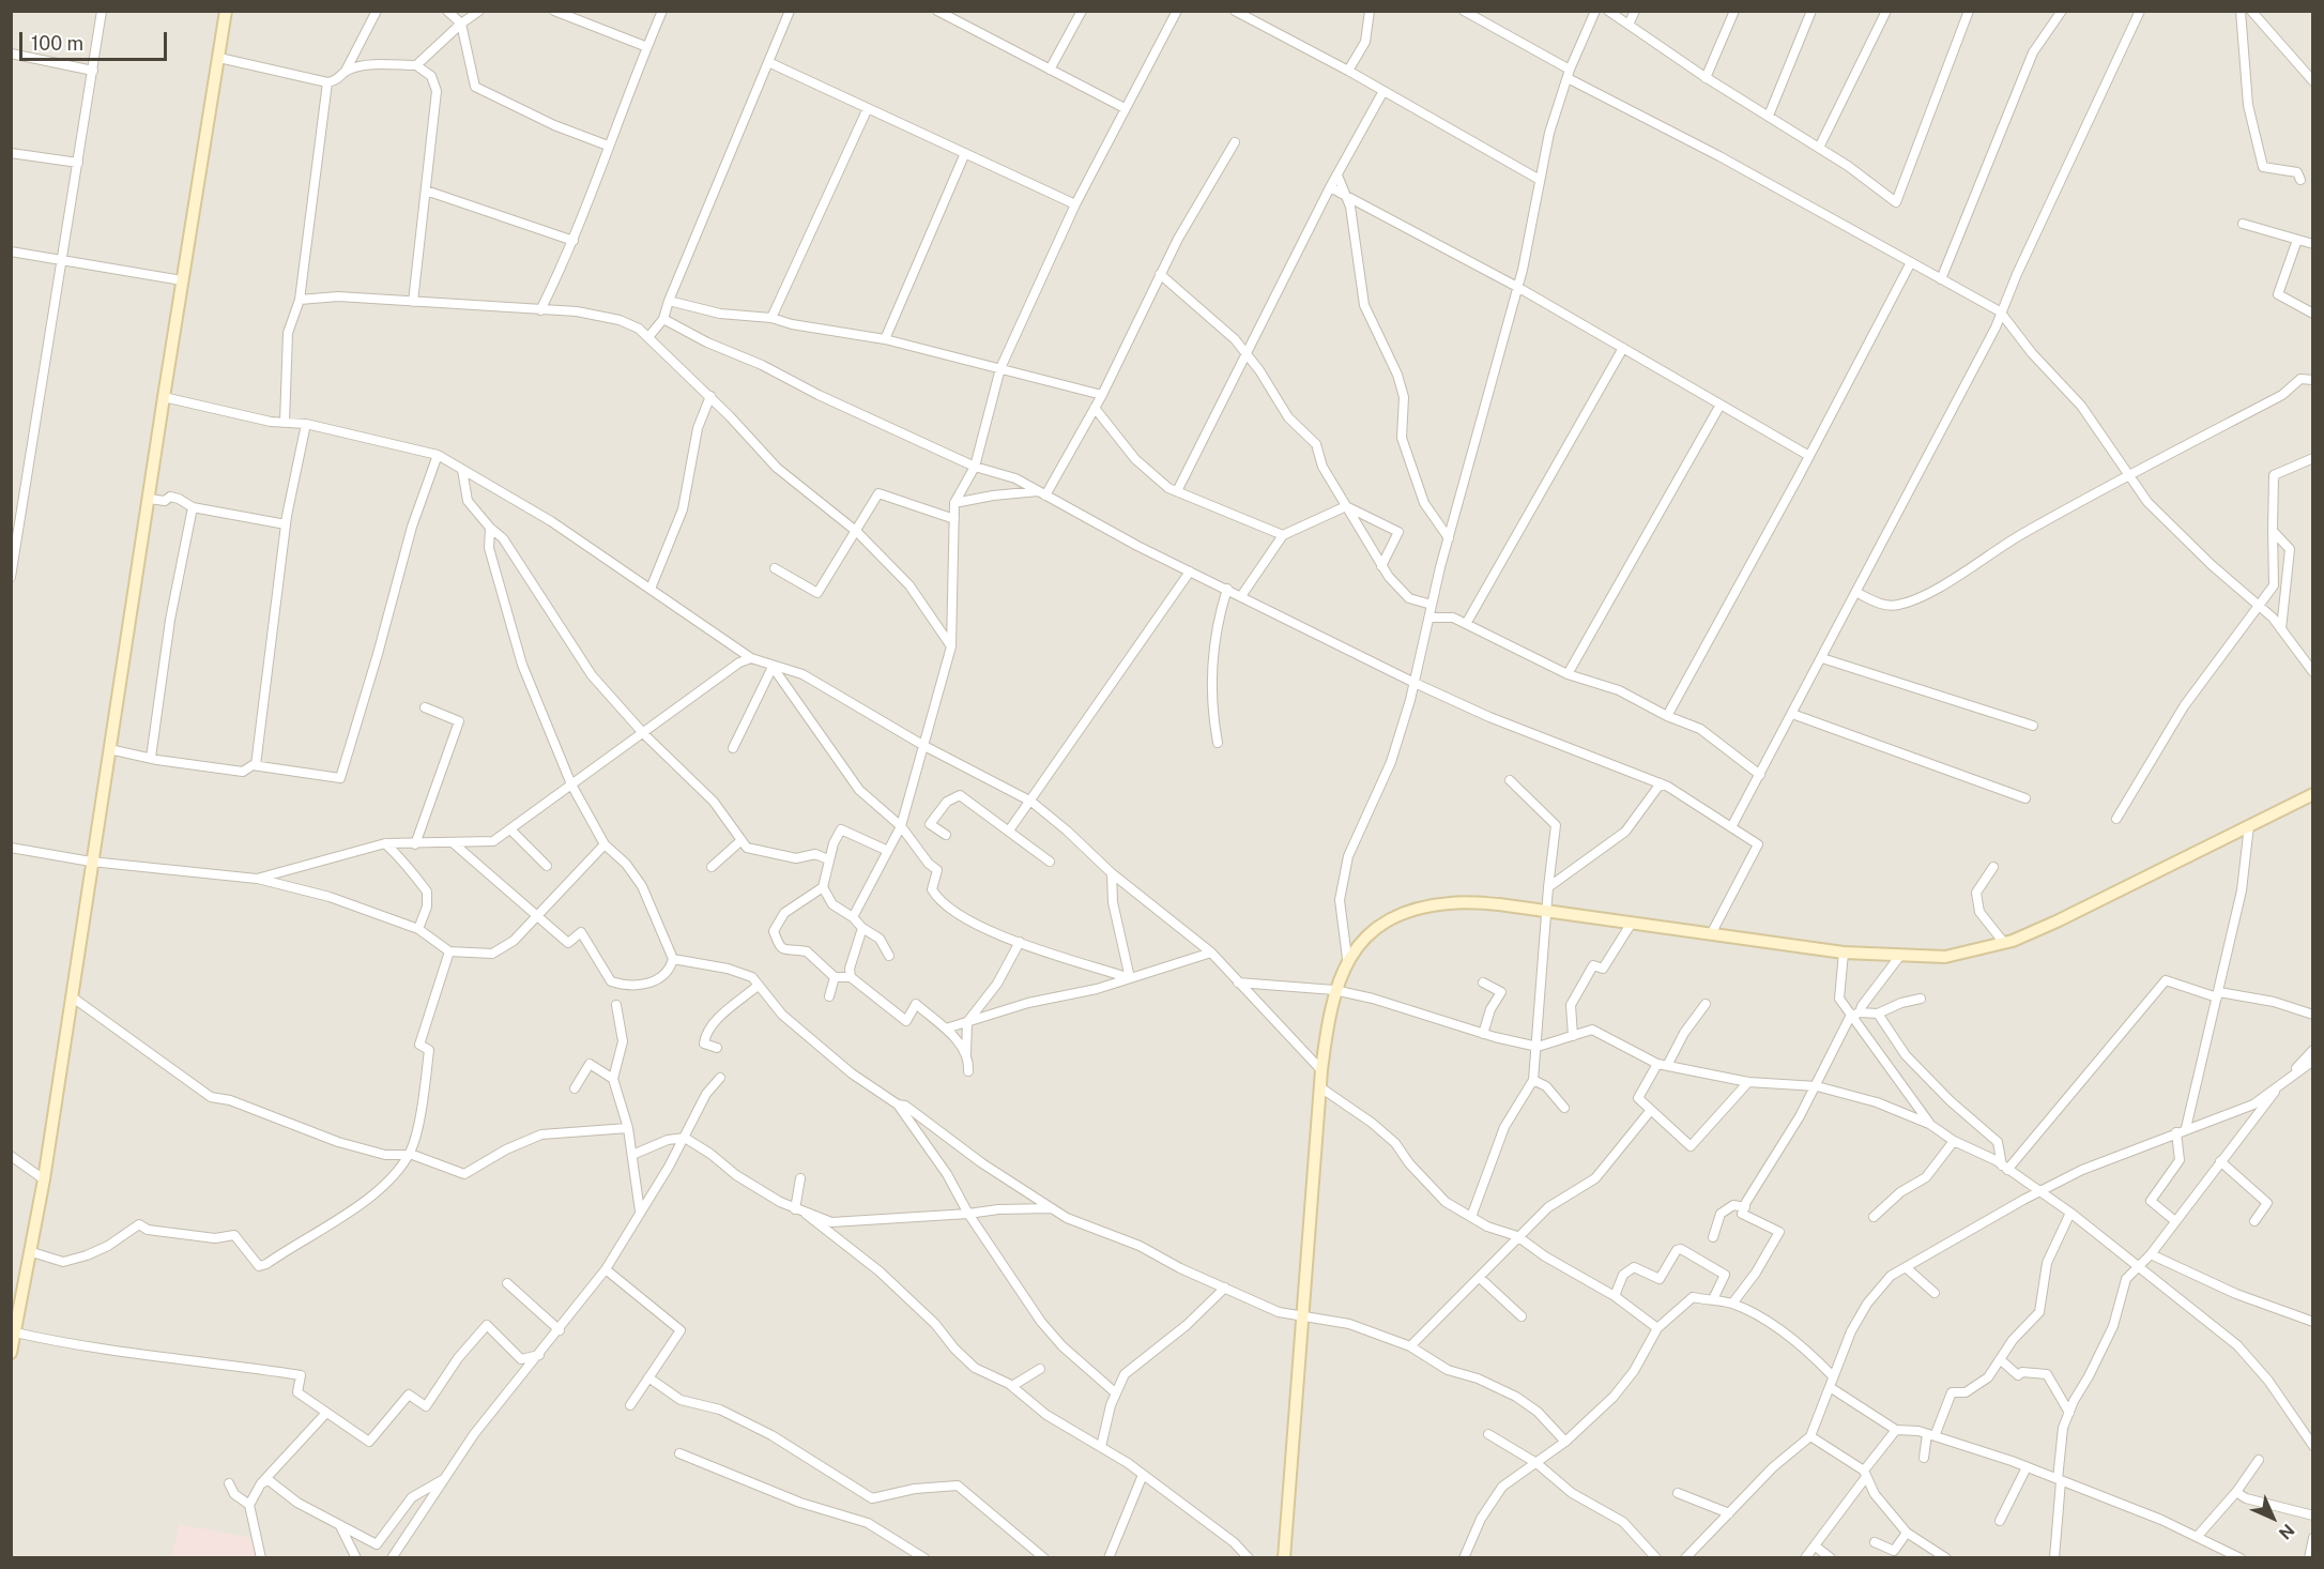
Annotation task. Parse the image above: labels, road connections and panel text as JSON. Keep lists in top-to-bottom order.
{
  "scale_bar": "100 m",
  "north": "bottom right"
}
